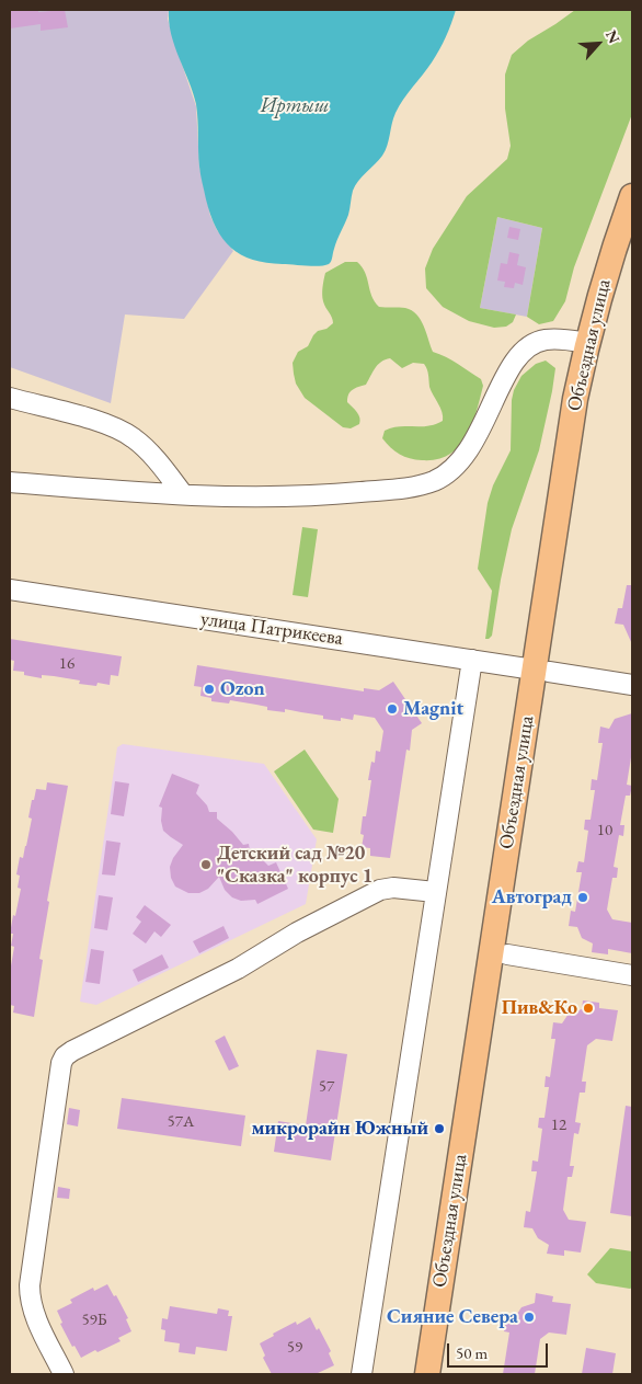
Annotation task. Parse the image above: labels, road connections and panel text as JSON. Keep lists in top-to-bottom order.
{
  "streets": {
    "main road": ["Объездная улица"],
    "street": ["улица Патрикеева"]
  },
  "crossings": [
    ["Объездная улица", "улица Патрикеева"]
  ],
  "water": ["Иртыш"],
  "places": [
    "Ozon",
    "Magnit",
    "Детский сад №20 \"Сказка\" корпус 1",
    "Автоград",
    "Пив&Ко",
    "микрорайн Южный",
    "Сияние Севера"
  ],
  "house_numbers": [
    "16",
    "10",
    "57",
    "57А",
    "12",
    "59Б",
    "59"
  ],
  "scale_bar": "50 m",
  "north": "top right"
}
